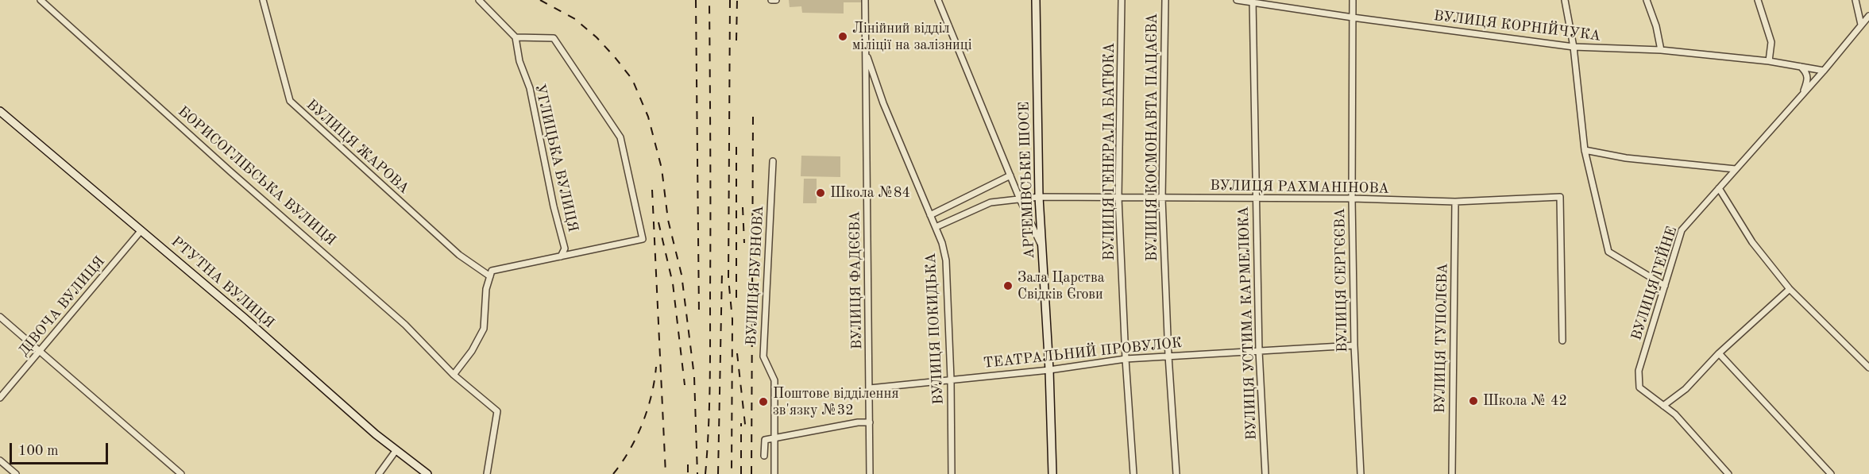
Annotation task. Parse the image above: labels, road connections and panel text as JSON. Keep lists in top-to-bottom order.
{
  "streets": {
    "main road": ["АРТЕМІВСЬКЕ ШОСЕ", "РТУТНА ВУЛИЦЯ"],
    "street": [
      "ВУЛИЦЯ КОРНІЙЧУКА",
      "ВУЛИЦЯ КОСМОНАВТА ПАЦАЄВА",
      "ВУЛИЦЯ ЖАРОВА",
      "ВУЛИЦЯ ГЕНЕРАЛА БАТЮКА",
      "УГЛИЦЬКА ВУЛИЦЯ",
      "БОРИСОГЛІБСЬКА ВУЛИЦЯ",
      "ВУЛИЦЯ РАХМАНІНОВА",
      "ВУЛИЦЯ БУБНОВА",
      "ВУЛИЦЯ ФАДЄЄВА",
      "ВУЛИЦЯ СЕРГЄЄВА",
      "ВУЛИЦЯ ГЕЙНЕ",
      "ДІВОЧА ВУЛИЦЯ",
      "ВУЛИЦЯ УСТИМА КАРМЕЛЮКА",
      "ВУЛИЦЯ ПОКИДЬКА",
      "ВУЛИЦЯ ТУПОЛЄВА",
      "ТЕАТРАЛЬНИЙ ПРОВУЛОК"
    ]
  },
  "crossings": [
    ["ВУЛИЦЯ КОРНІЙЧУКА", "ВУЛИЦЯ СЕРГЄЄВА"],
    ["ВУЛИЦЯ КОРНІЙЧУКА", "ВУЛИЦЯ ГЕЙНЕ"],
    ["ВУЛИЦЯ КОРНІЙЧУКА", "ВУЛИЦЯ УСТИМА КАРМЕЛЮКА"],
    ["ВУЛИЦЯ КОСМОНАВТА ПАЦАЄВА", "ВУЛИЦЯ РАХМАНІНОВА"],
    ["ВУЛИЦЯ КОСМОНАВТА ПАЦАЄВА", "ТЕАТРАЛЬНИЙ ПРОВУЛОК"],
    ["ВУЛИЦЯ ГЕНЕРАЛА БАТЮКА", "ВУЛИЦЯ РАХМАНІНОВА"],
    ["ВУЛИЦЯ ГЕНЕРАЛА БАТЮКА", "ТЕАТРАЛЬНИЙ ПРОВУЛОК"],
    ["АРТЕМІВСЬКЕ ШОСЕ", "ВУЛИЦЯ РАХМАНІНОВА"],
    ["АРТЕМІВСЬКЕ ШОСЕ", "ТЕАТРАЛЬНИЙ ПРОВУЛОК"],
    ["ВУЛИЦЯ РАХМАНІНОВА", "ВУЛИЦЯ СЕРГЄЄВА"],
    ["ВУЛИЦЯ РАХМАНІНОВА", "ВУЛИЦЯ УСТИМА КАРМЕЛЮКА"],
    ["ВУЛИЦЯ РАХМАНІНОВА", "ВУЛИЦЯ ПОКИДЬКА"],
    ["ВУЛИЦЯ РАХМАНІНОВА", "ВУЛИЦЯ ТУПОЛЄВА"],
    ["ВУЛИЦЯ ФАДЄЄВА", "ВУЛИЦЯ ПОКИДЬКА"],
    ["ВУЛИЦЯ ФАДЄЄВА", "ТЕАТРАЛЬНИЙ ПРОВУЛОК"],
    ["ВУЛИЦЯ СЕРГЄЄВА", "ТЕАТРАЛЬНИЙ ПРОВУЛОК"],
    ["РТУТНА ВУЛИЦЯ", "ДІВОЧА ВУЛИЦЯ"],
    ["ВУЛИЦЯ УСТИМА КАРМЕЛЮКА", "ТЕАТРАЛЬНИЙ ПРОВУЛОК"],
    ["ВУЛИЦЯ ПОКИДЬКА", "ТЕАТРАЛЬНИЙ ПРОВУЛОК"]
  ],
  "places": [
    "Лінійний відділ міліції на залізниці",
    "Школа №84",
    "Зала Царства Свідків Єгови",
    "Школа № 42",
    "Поштове відділення зв'язку №32"
  ],
  "scale_bar": "100 m"
}
